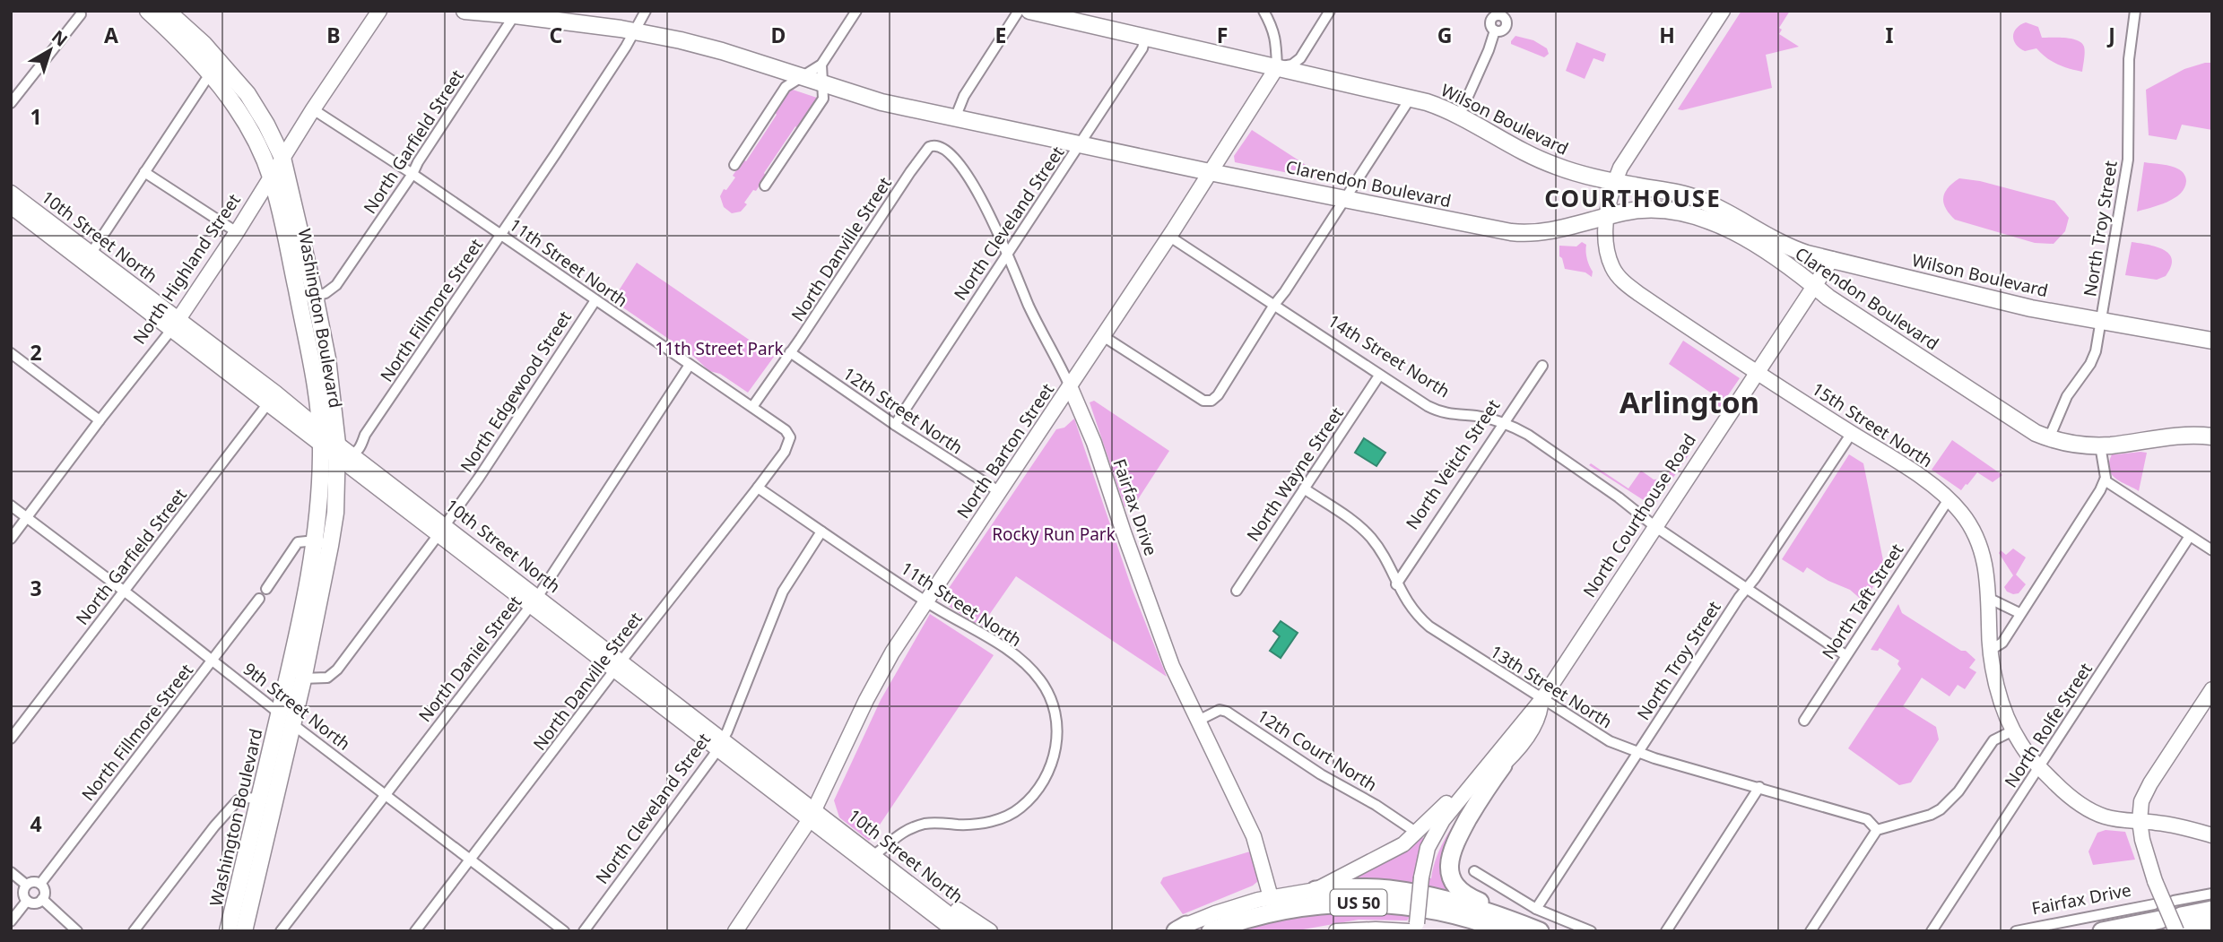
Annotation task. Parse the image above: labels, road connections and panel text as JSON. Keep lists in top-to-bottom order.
{
  "streets": {
    "highway": ["US 50"],
    "main road": ["Wilson Boulevard", "Clarendon Boulevard", "Washington Boulevard"],
    "street": [
      "North Garfield Street",
      "North Cleveland Street",
      "North Troy Street",
      "10th Street North",
      "North Danville Street",
      "11th Street North",
      "North Highland Street",
      "North Fillmore Street",
      "14th Street North",
      "North Edgewood Street",
      "12th Street North",
      "15th Street North",
      "North Barton Street",
      "North Veitch Street",
      "North Wayne Street",
      "Fairfax Drive",
      "North Courthouse Road",
      "North Taft Street",
      "North Daniel Street",
      "13th Street North",
      "9th Street North",
      "North Rolfe Street",
      "12th Court North"
    ]
  },
  "crossings": [
    ["Wilson Boulevard", "Clarendon Boulevard"],
    ["Wilson Boulevard", "North Cleveland Street"],
    ["Wilson Boulevard", "North Troy Street"],
    ["Wilson Boulevard", "North Barton Street"],
    ["Wilson Boulevard", "North Courthouse Road"],
    ["North Garfield Street", "Clarendon Boulevard"],
    ["North Garfield Street", "10th Street North"],
    ["North Garfield Street", "11th Street North"],
    ["North Garfield Street", "Washington Boulevard"],
    ["North Garfield Street", "9th Street North"],
    ["Clarendon Boulevard", "North Cleveland Street"],
    ["Clarendon Boulevard", "North Troy Street"],
    ["Clarendon Boulevard", "North Fillmore Street"],
    ["Clarendon Boulevard", "15th Street North"],
    ["Clarendon Boulevard", "North Barton Street"],
    ["Clarendon Boulevard", "North Courthouse Road"],
    ["North Cleveland Street", "10th Street North"],
    ["North Cleveland Street", "11th Street North"],
    ["North Cleveland Street", "12th Street North"],
    ["North Cleveland Street", "Fairfax Drive"],
    ["North Troy Street", "14th Street North"],
    ["North Troy Street", "15th Street North"],
    ["North Troy Street", "13th Street North"],
    ["10th Street North", "North Danville Street"],
    ["10th Street North", "11th Street North"],
    ["10th Street North", "North Highland Street"],
    ["10th Street North", "North Fillmore Street"],
    ["10th Street North", "Washington Boulevard"],
    ["10th Street North", "North Edgewood Street"],
    ["10th Street North", "North Barton Street"],
    ["10th Street North", "North Daniel Street"],
    ["North Danville Street", "11th Street North"],
    ["North Danville Street", "12th Street North"],
    ["North Danville Street", "Fairfax Drive"],
    ["North Danville Street", "9th Street North"],
    ["11th Street North", "North Highland Street"],
    ["11th Street North", "North Fillmore Street"],
    ["11th Street North", "North Edgewood Street"],
    ["11th Street North", "North Barton Street"],
    ["11th Street North", "North Daniel Street"],
    ["North Highland Street", "Washington Boulevard"],
    ["North Highland Street", "9th Street North"],
    ["North Fillmore Street", "Washington Boulevard"],
    ["North Fillmore Street", "9th Street North"],
    ["Washington Boulevard", "North Edgewood Street"],
    ["Washington Boulevard", "9th Street North"],
    ["14th Street North", "North Barton Street"],
    ["14th Street North", "North Veitch Street"],
    ["14th Street North", "North Wayne Street"],
    ["14th Street North", "North Courthouse Road"],
    ["14th Street North", "North Taft Street"],
    ["12th Street North", "North Barton Street"],
    ["15th Street North", "North Courthouse Road"],
    ["15th Street North", "North Taft Street"],
    ["North Barton Street", "Fairfax Drive"],
    ["North Veitch Street", "13th Street North"],
    ["North Wayne Street", "13th Street North"],
    ["Fairfax Drive", "12th Court North"],
    ["North Courthouse Road", "13th Street North"],
    ["North Daniel Street", "9th Street North"]
  ],
  "districts": ["COURTHOUSE", "Arlington"],
  "parks": ["11th Street Park", "Rocky Run Park"],
  "north": "top right",
  "grid": {
    "columns": [
      "A",
      "B",
      "C",
      "D",
      "E",
      "F",
      "G",
      "H",
      "I",
      "J"
    ],
    "rows": [
      "1",
      "2",
      "3",
      "4"
    ]
  }
}
